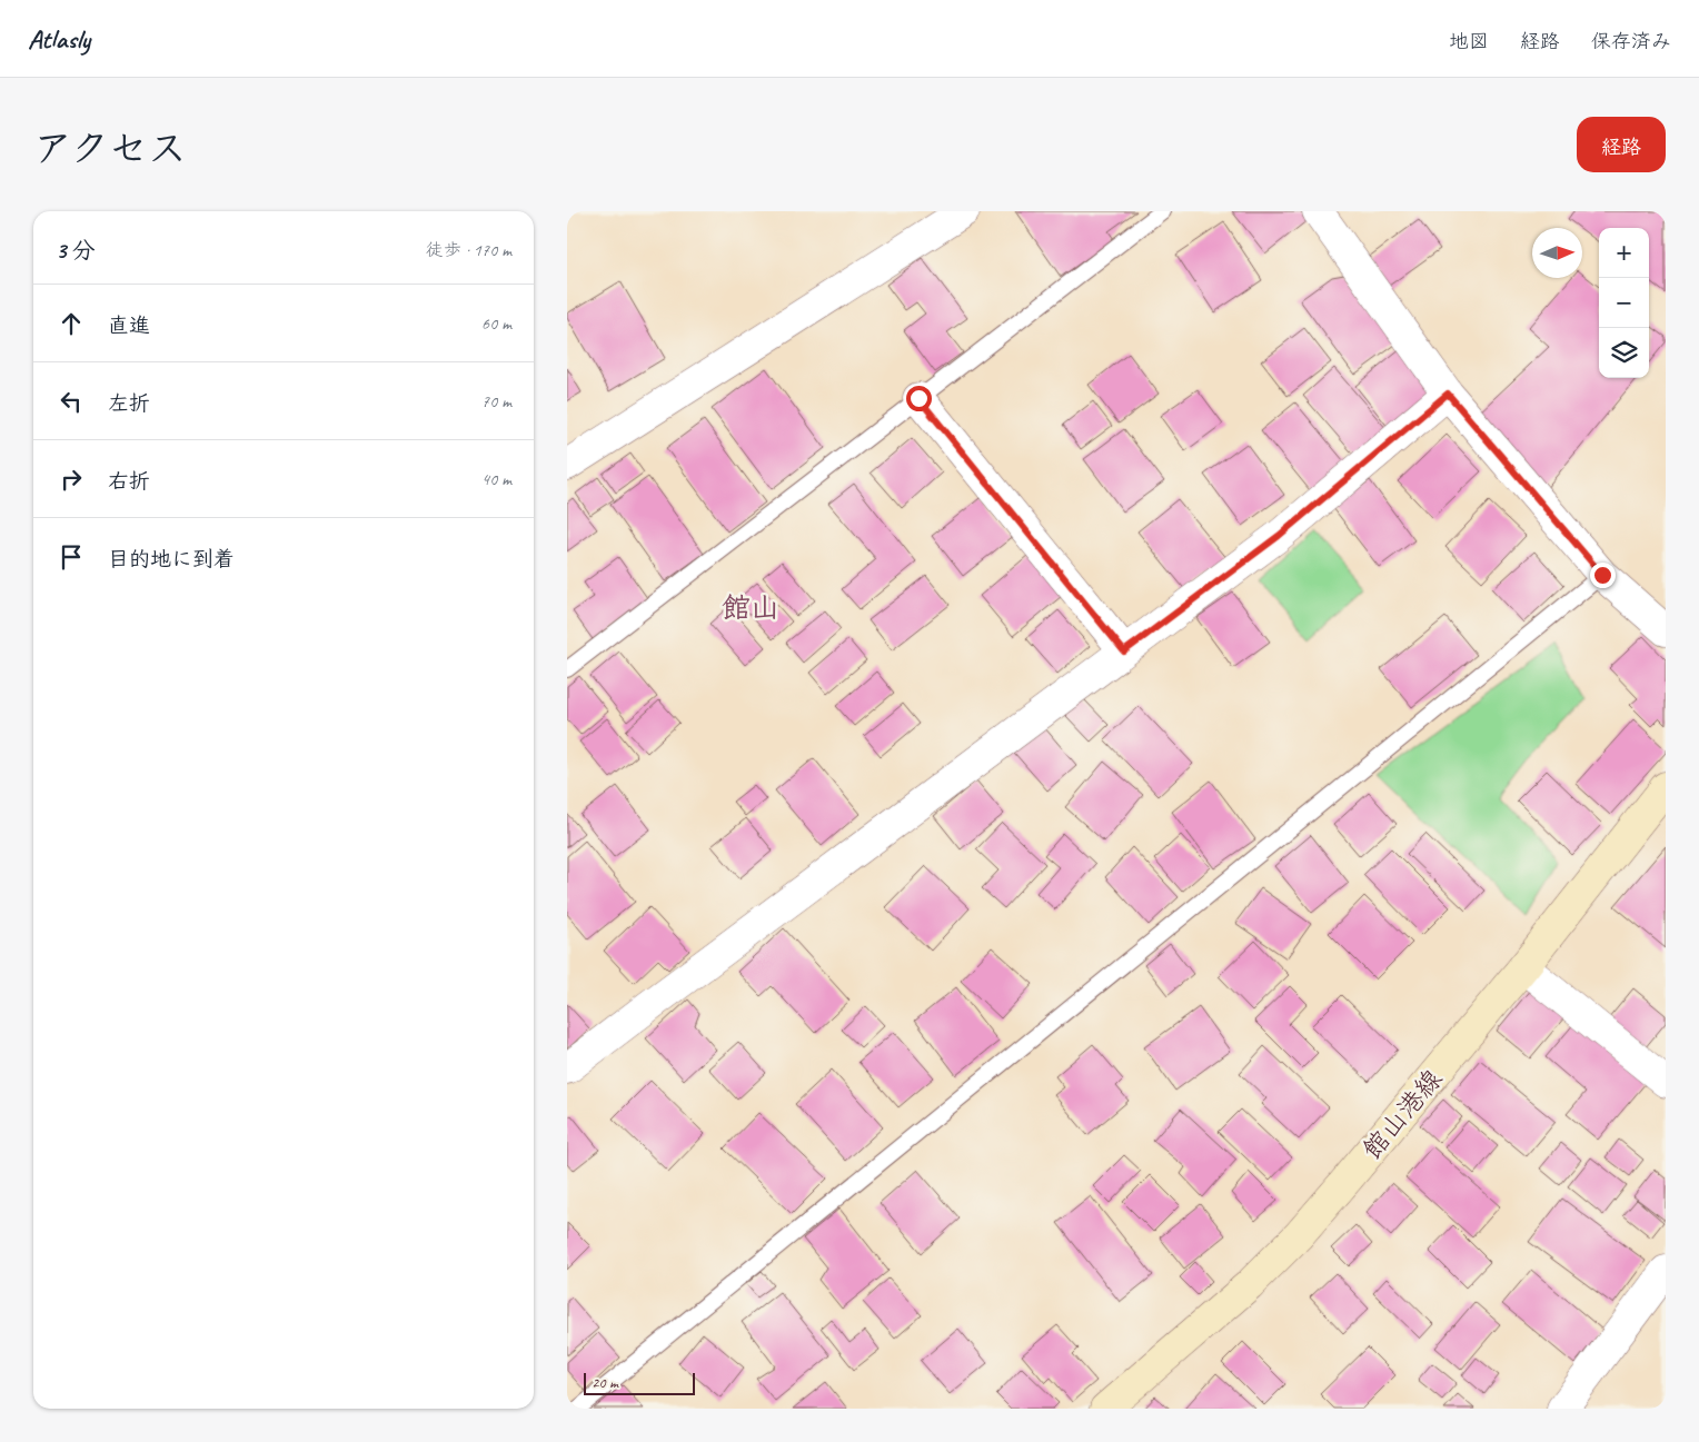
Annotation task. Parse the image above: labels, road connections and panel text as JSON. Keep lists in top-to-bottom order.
{
  "streets": {
    "main road": ["館山港線"]
  },
  "districts": ["館山"],
  "scale_bar": "20 m",
  "north": "right",
  "page": {
    "header": "Atlasly",
    "nav": ["地図", "経路", "保存済み"],
    "title": "アクセス",
    "buttons": "経路",
    "heading": ["3 分", "徒歩 · 170 m"],
    "map_buttons": ["+", "−"],
    "list": [
      ["直進", "60 m"],
      ["左折", "70 m"],
      ["右折", "40 m"],
      "目的地に到着"
    ],
    "scale": "20 m"
  }
}
